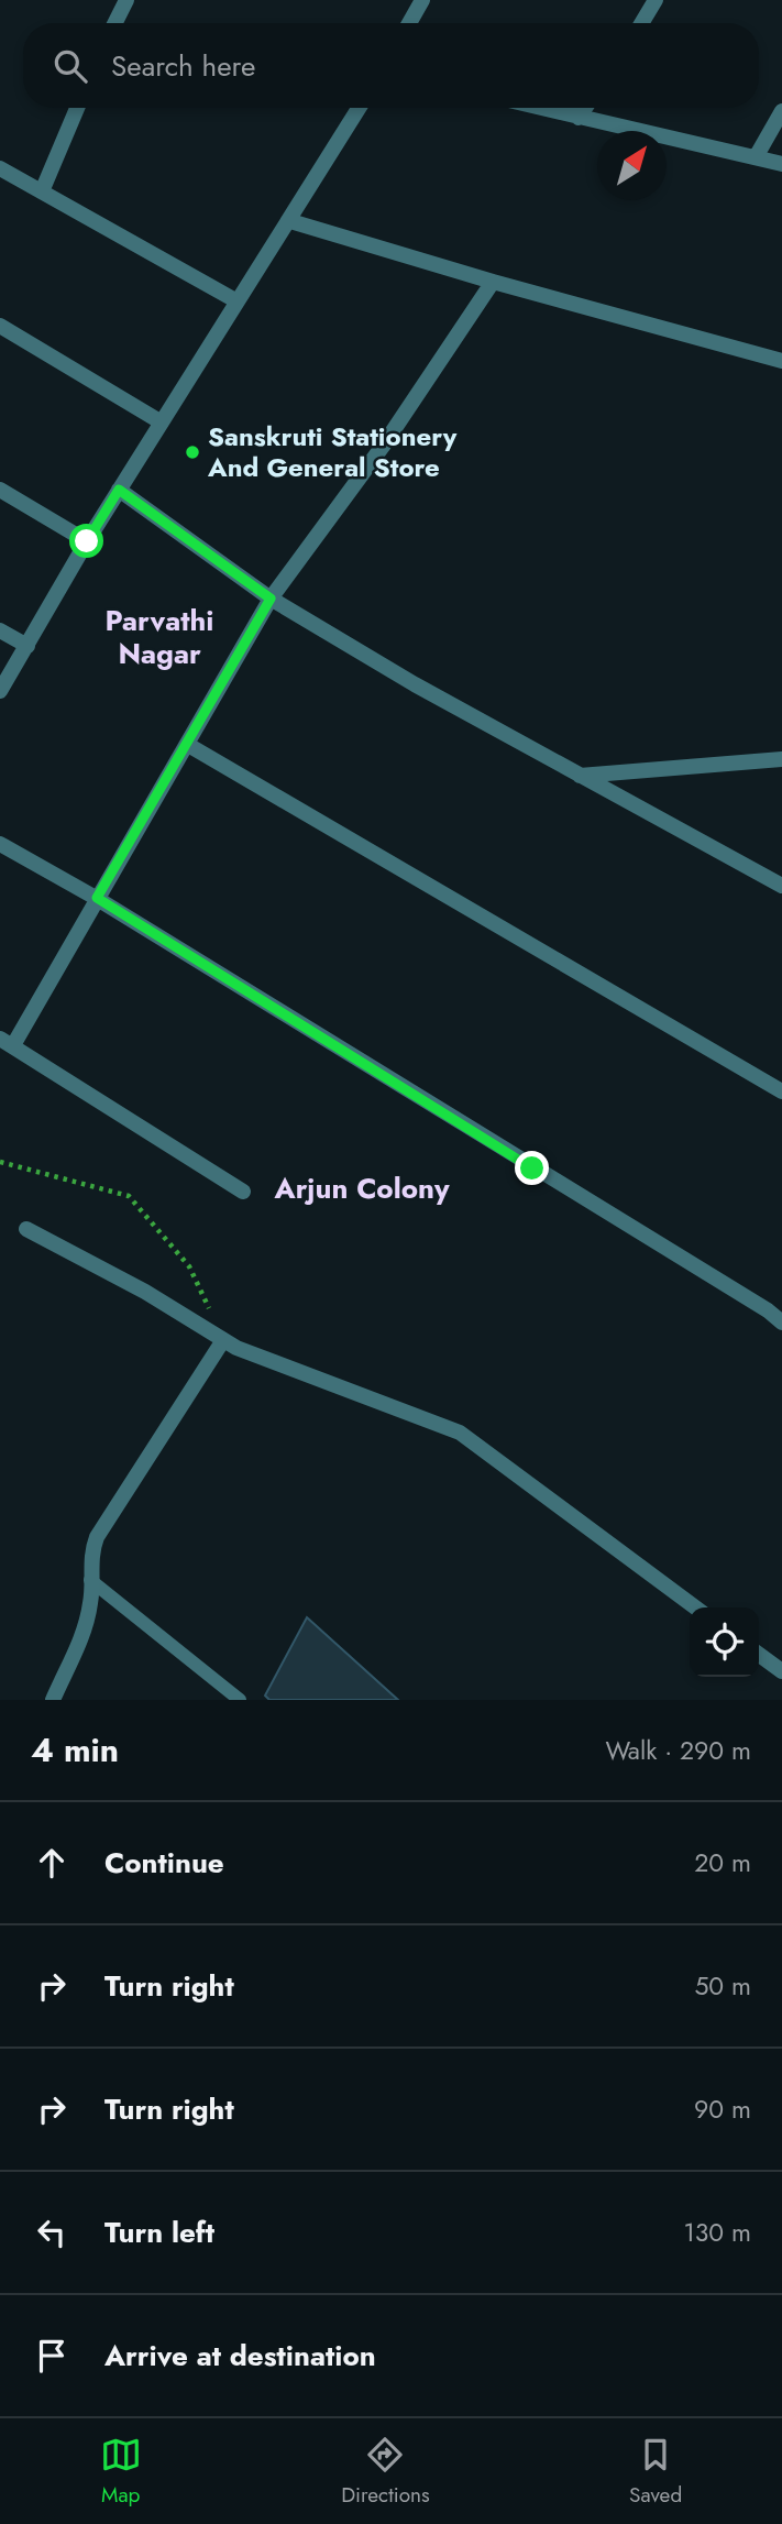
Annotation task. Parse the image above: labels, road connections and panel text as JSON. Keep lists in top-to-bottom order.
{
  "districts": ["Parvathi Nagar", "Arjun Colony"],
  "places": ["Sanskruti Stationery And General Store"],
  "north": "top right",
  "page": {
    "search": "Search here",
    "heading": ["4 min", "Walk · 290 m"],
    "list": [
      ["Continue", "20 m"],
      ["Turn right", "50 m"],
      ["Turn right", "90 m"],
      ["Turn left", "130 m"],
      "Arrive at destination"
    ],
    "nav": ["Map", "Directions", "Saved"]
  }
}
